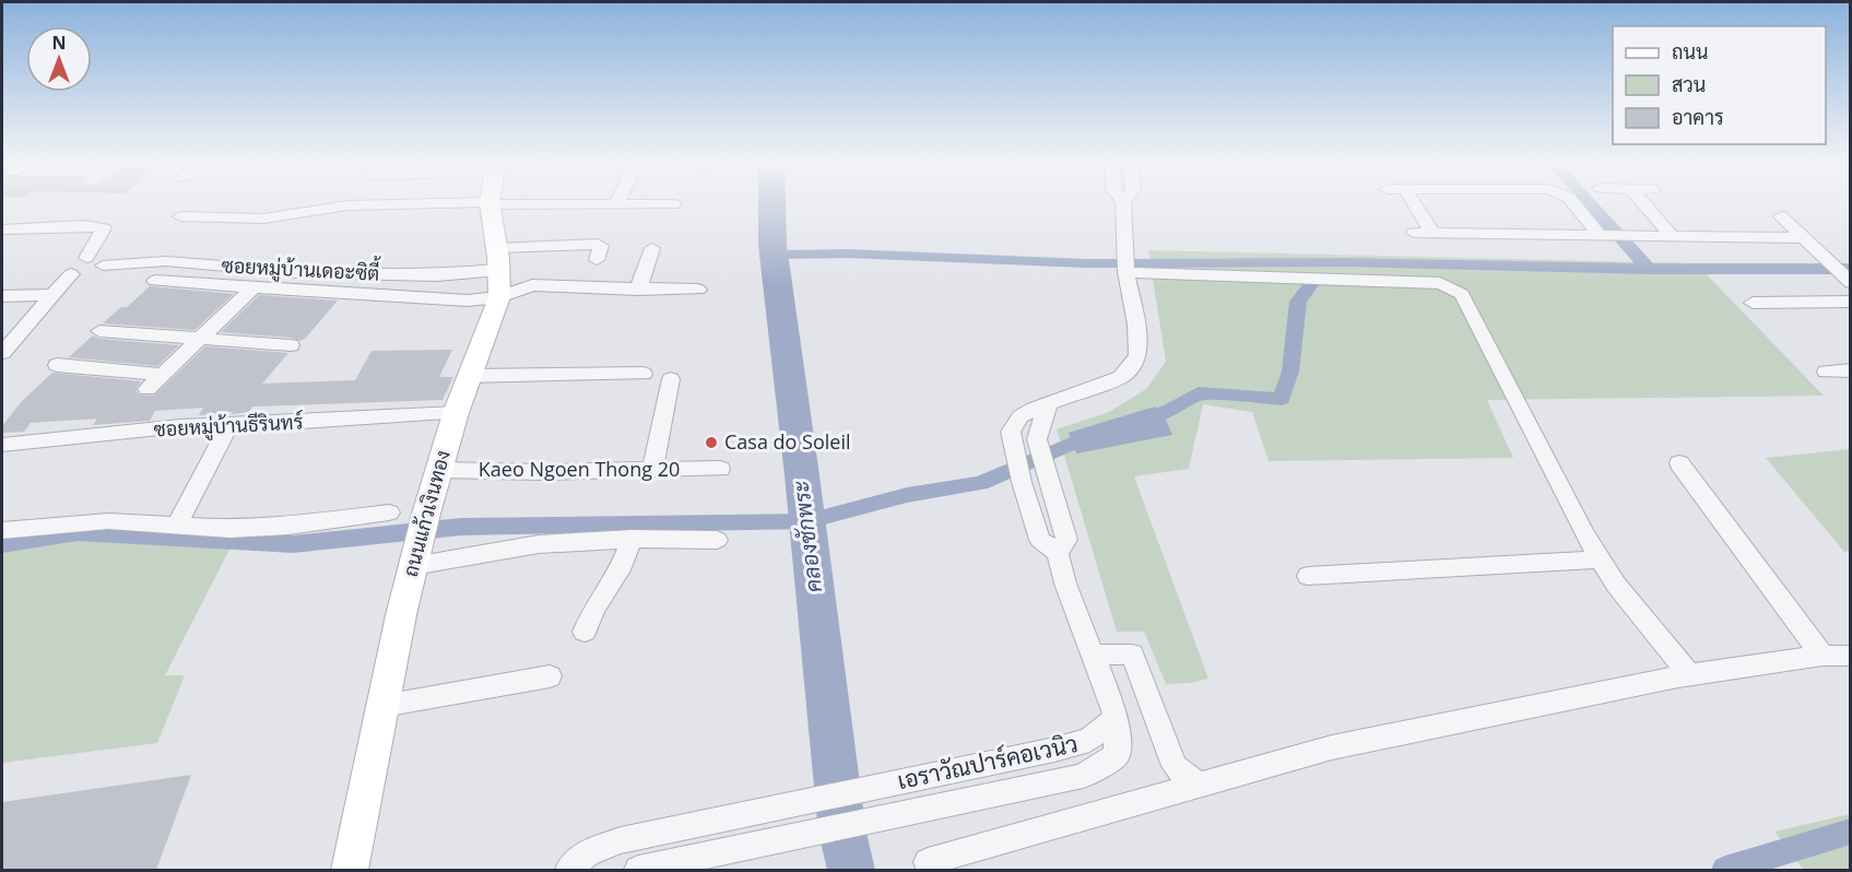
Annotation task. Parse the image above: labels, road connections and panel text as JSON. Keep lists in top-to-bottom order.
{
  "streets": {
    "street": [
      "ซอยหมู่บ้านเดอะซิตี้",
      "ซอยหมู่บ้านธีรินทร์",
      "Kaeo Ngoen Thong 20",
      "ถนนแก้วเงินทอง",
      "เอราวัณปาร์คอเวนิว"
    ]
  },
  "crossings": [
    ["ซอยหมู่บ้านเดอะซิตี้", "ถนนแก้วเงินทอง"],
    ["ซอยหมู่บ้านธีรินทร์", "ถนนแก้วเงินทอง"],
    ["Kaeo Ngoen Thong 20", "ถนนแก้วเงินทอง"]
  ],
  "water": ["คลองชักพระ"],
  "places": ["Casa do Soleil"],
  "legend": ["ถนน", "สวน", "อาคาร"],
  "north": "top"
}
